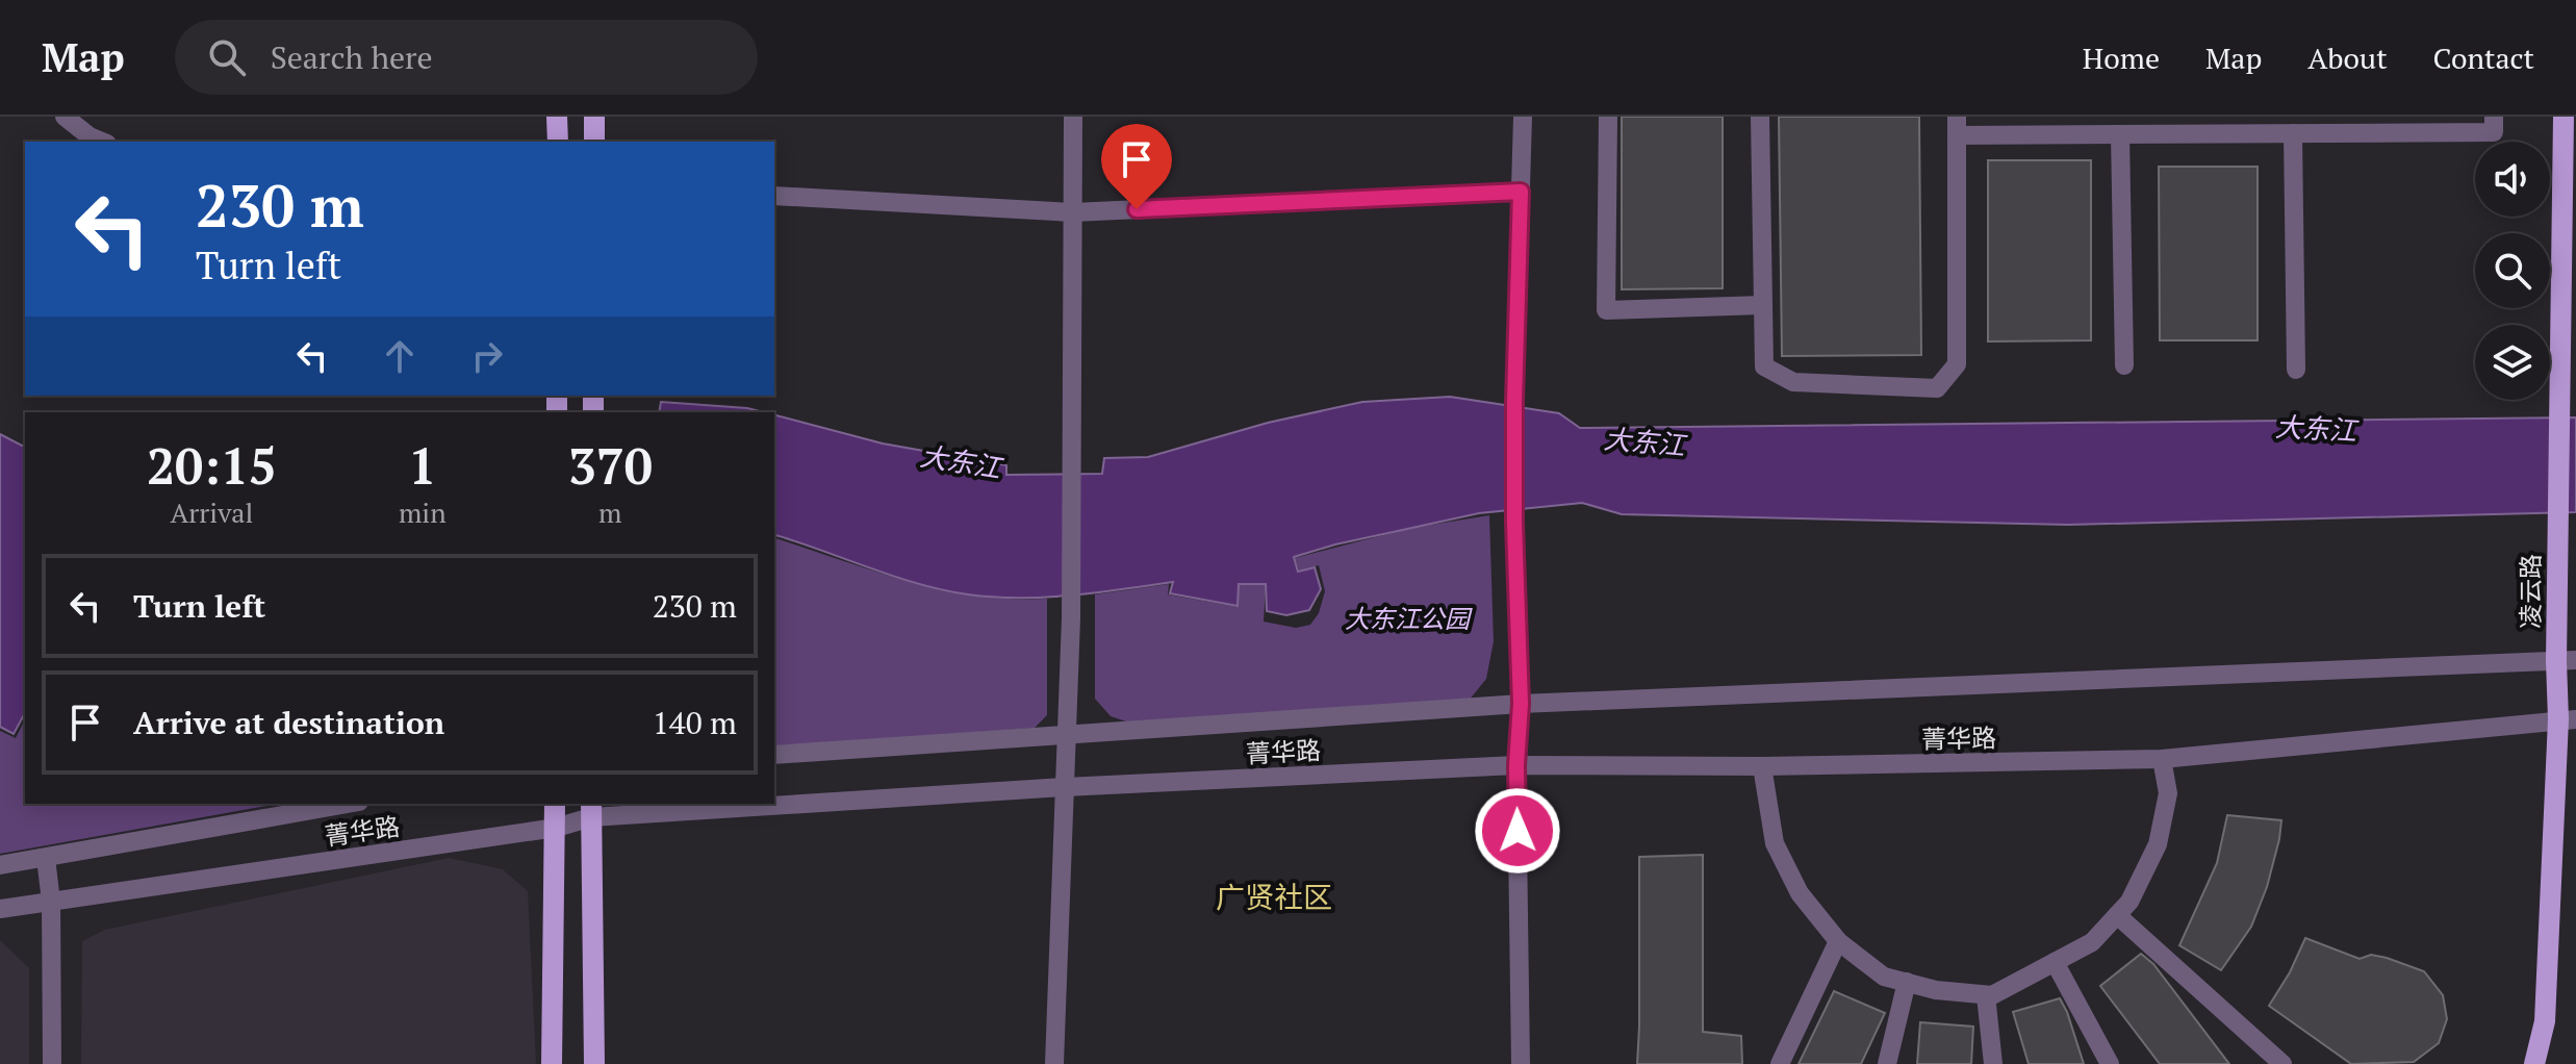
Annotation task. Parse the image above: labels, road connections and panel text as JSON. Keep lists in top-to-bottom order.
{
  "streets": {
    "main road": ["凌云路"],
    "street": ["菁华路"]
  },
  "crossings": [
    ["凌云路", "菁华路"]
  ],
  "districts": ["广贤社区"],
  "water": ["大东江"],
  "parks": ["大东江公园"],
  "page": {
    "header": "Map",
    "search": "Search here",
    "nav": [
      "Home",
      "Map",
      "About",
      "Contact"
    ],
    "turn": ["230 m", "Turn left"],
    "eta": [
      "20:15",
      "Arrival",
      "1",
      "min",
      "370",
      "m"
    ],
    "list": [
      {
        "name": "Turn left",
        "value": "230 m"
      },
      {
        "name": "Arrive at destination",
        "value": "140 m"
      }
    ]
  }
}
